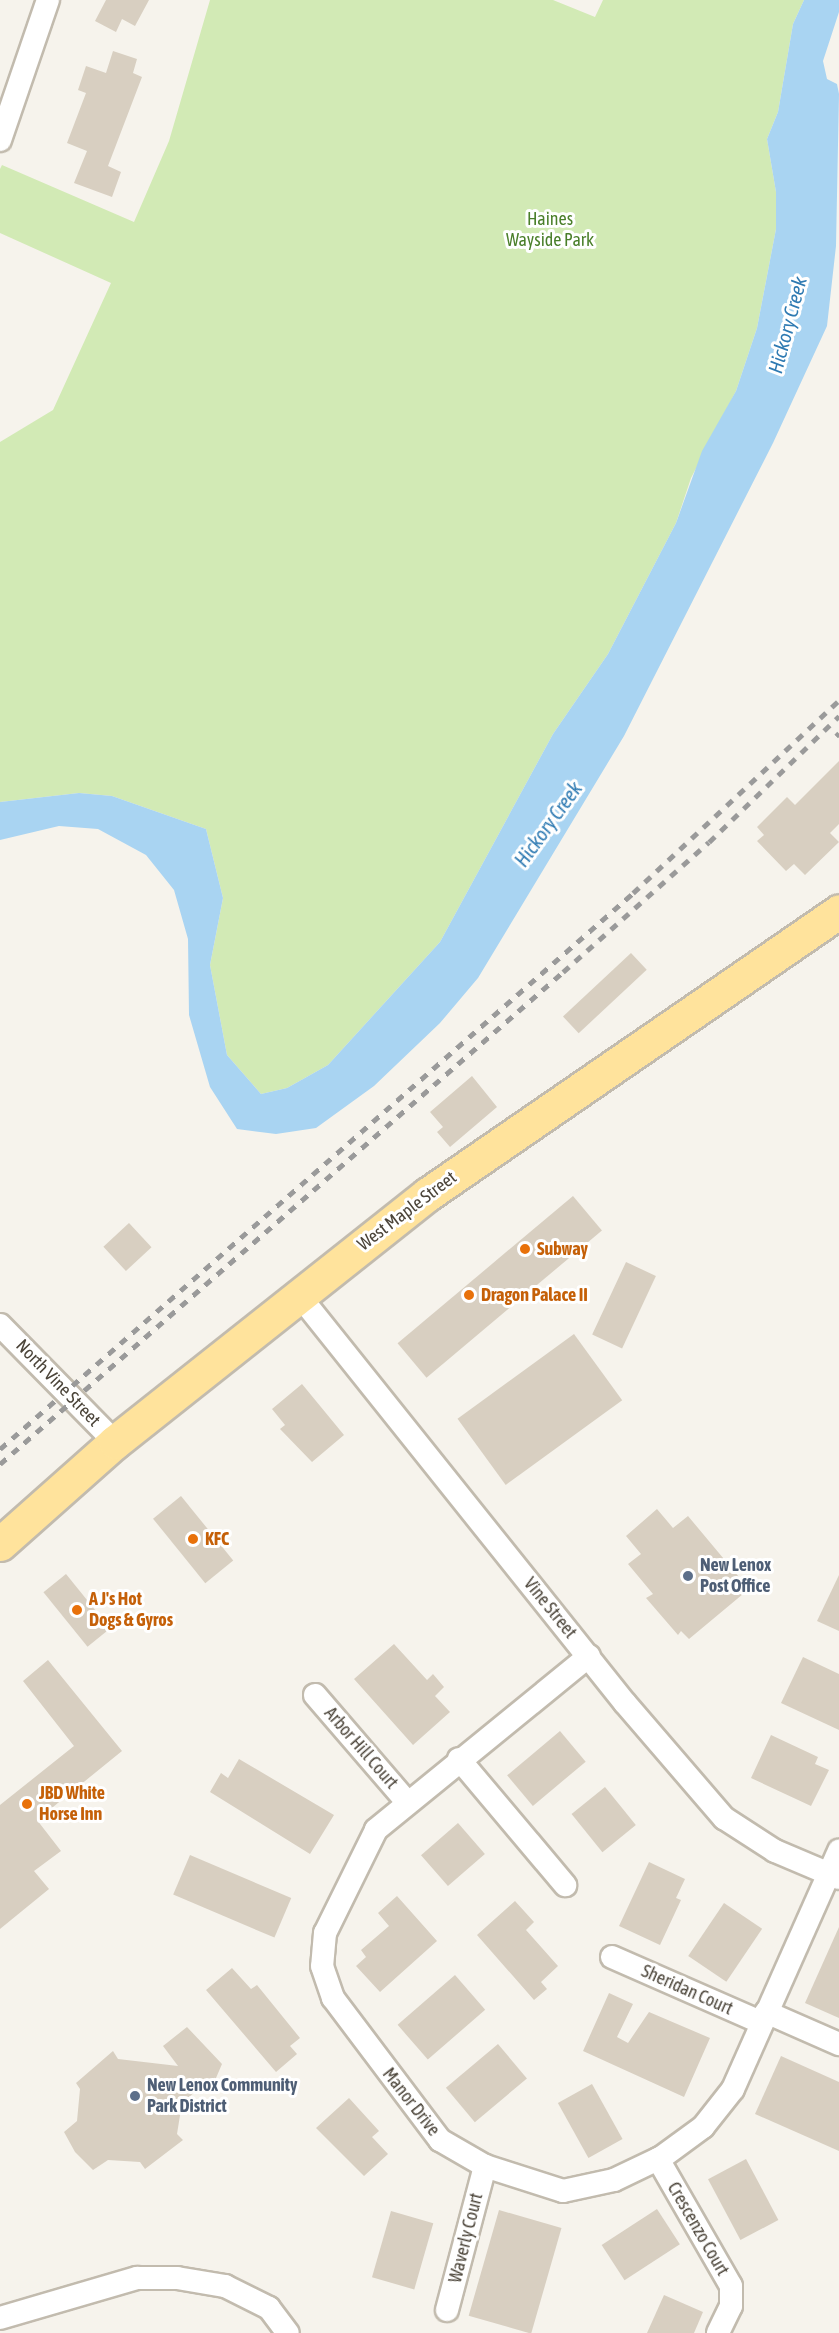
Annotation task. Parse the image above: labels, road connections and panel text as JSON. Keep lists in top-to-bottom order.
{
  "streets": {
    "main road": ["West Maple Street"],
    "street": [
      "North Vine Street",
      "Vine Street",
      "Arbor Hill Court",
      "Sheridan Court",
      "Manor Drive",
      "Crescenzo Court",
      "Waverly Court"
    ]
  },
  "crossings": [
    ["West Maple Street", "North Vine Street"],
    ["West Maple Street", "Vine Street"],
    ["Vine Street", "Manor Drive"],
    ["Arbor Hill Court", "Manor Drive"],
    ["Sheridan Court", "Manor Drive"],
    ["Manor Drive", "Crescenzo Court"],
    ["Manor Drive", "Waverly Court"]
  ],
  "water": ["Hickory Creek"],
  "parks": ["Haines Wayside Park"],
  "places": [
    "Subway",
    "Dragon Palace II",
    "KFC",
    "New Lenox Post Office",
    "A J's Hot Dogs & Gyros",
    "JBD White Horse Inn",
    "New Lenox Community Park District"
  ]
}
